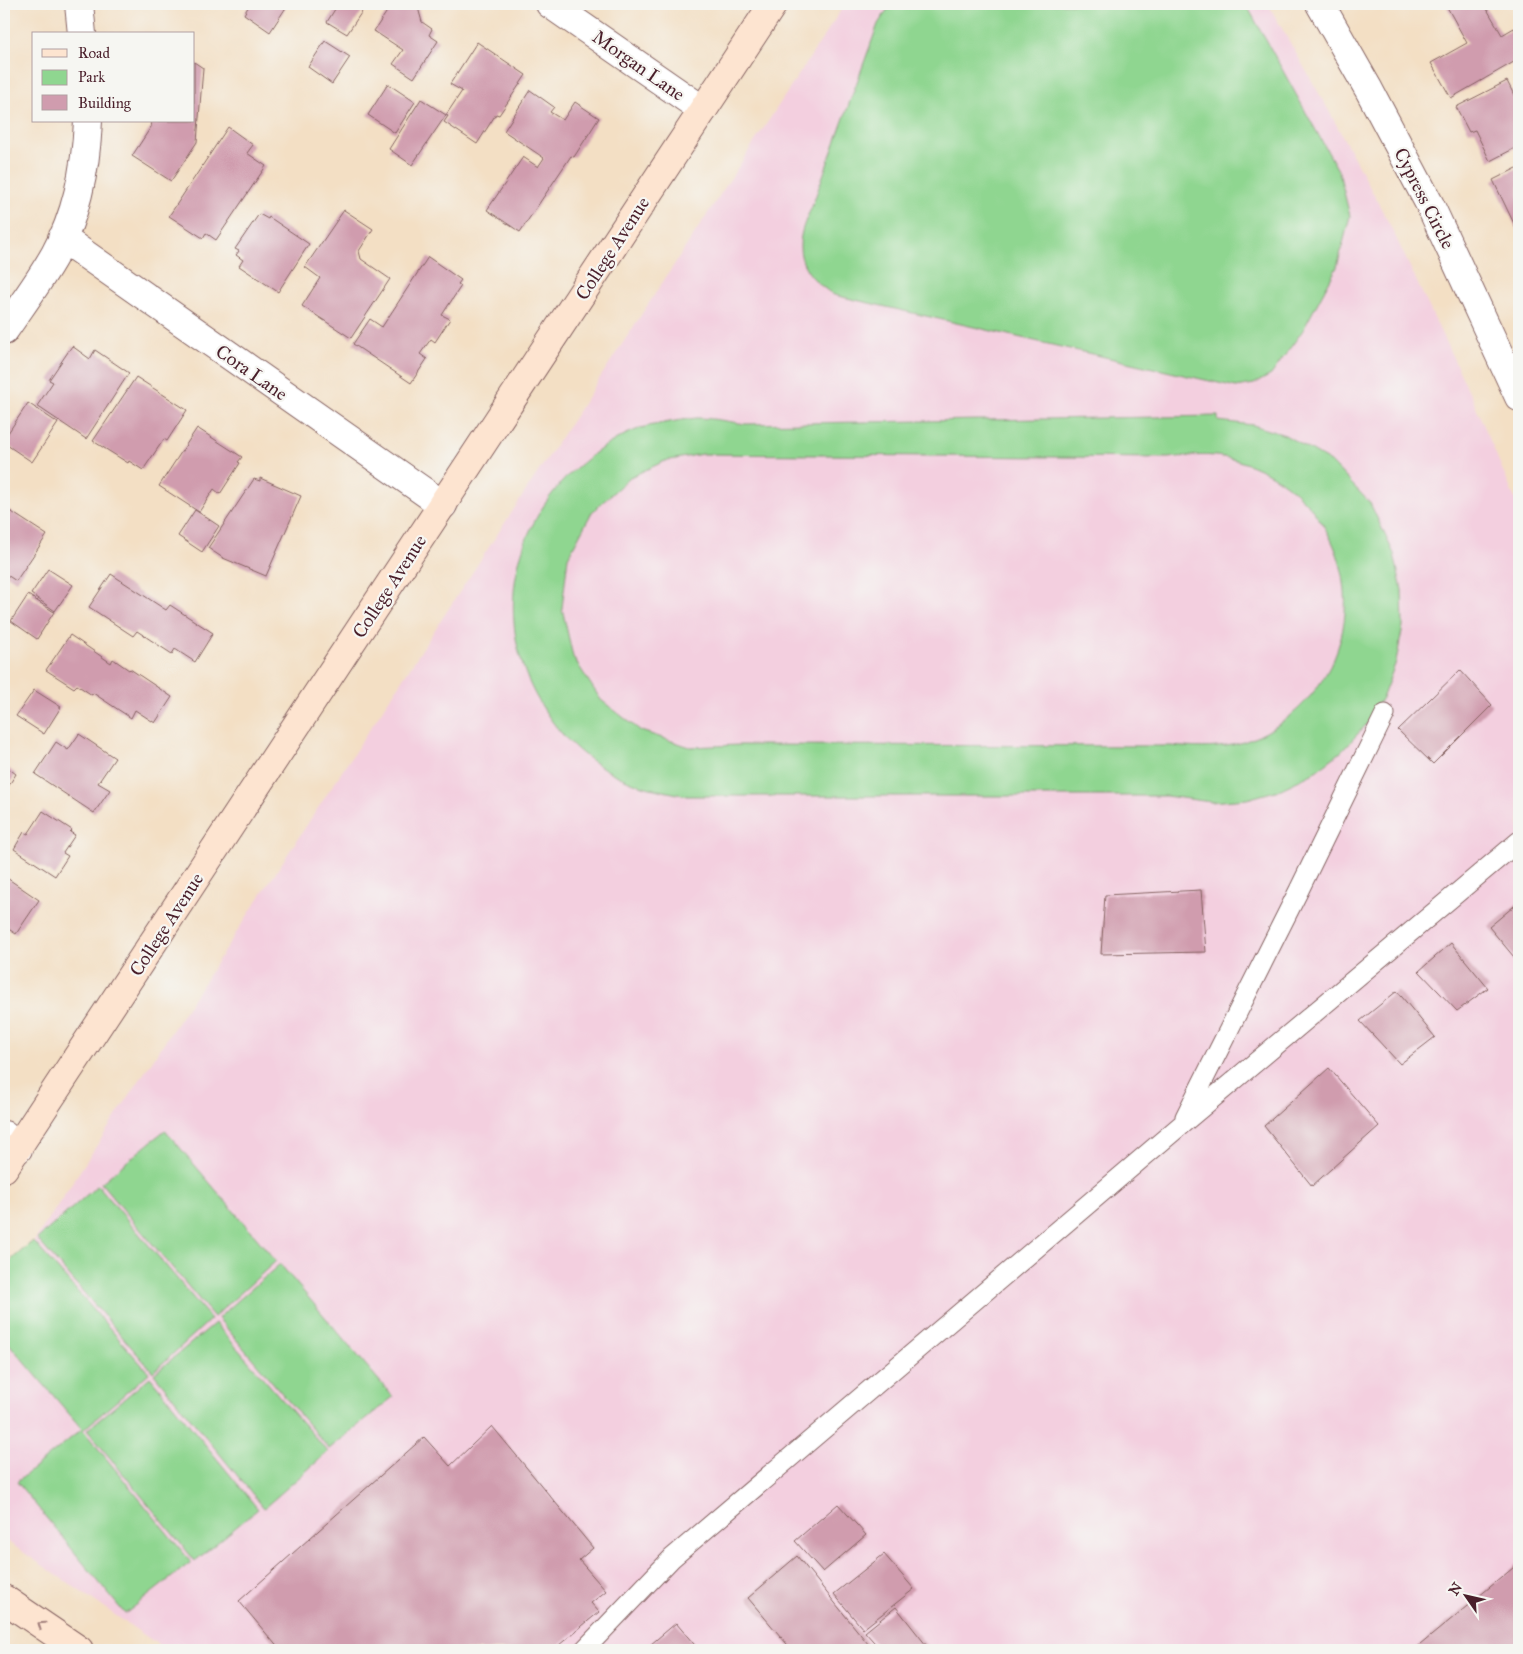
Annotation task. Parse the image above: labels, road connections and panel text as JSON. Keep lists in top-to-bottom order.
{
  "streets": {
    "street": [
      "Morgan Lane",
      "Cypress Circle",
      "College Avenue",
      "Cora Lane"
    ]
  },
  "crossings": [
    ["Morgan Lane", "College Avenue"],
    ["College Avenue", "Cora Lane"]
  ],
  "legend": ["Road", "Park", "Building"],
  "north": "top left"
}
